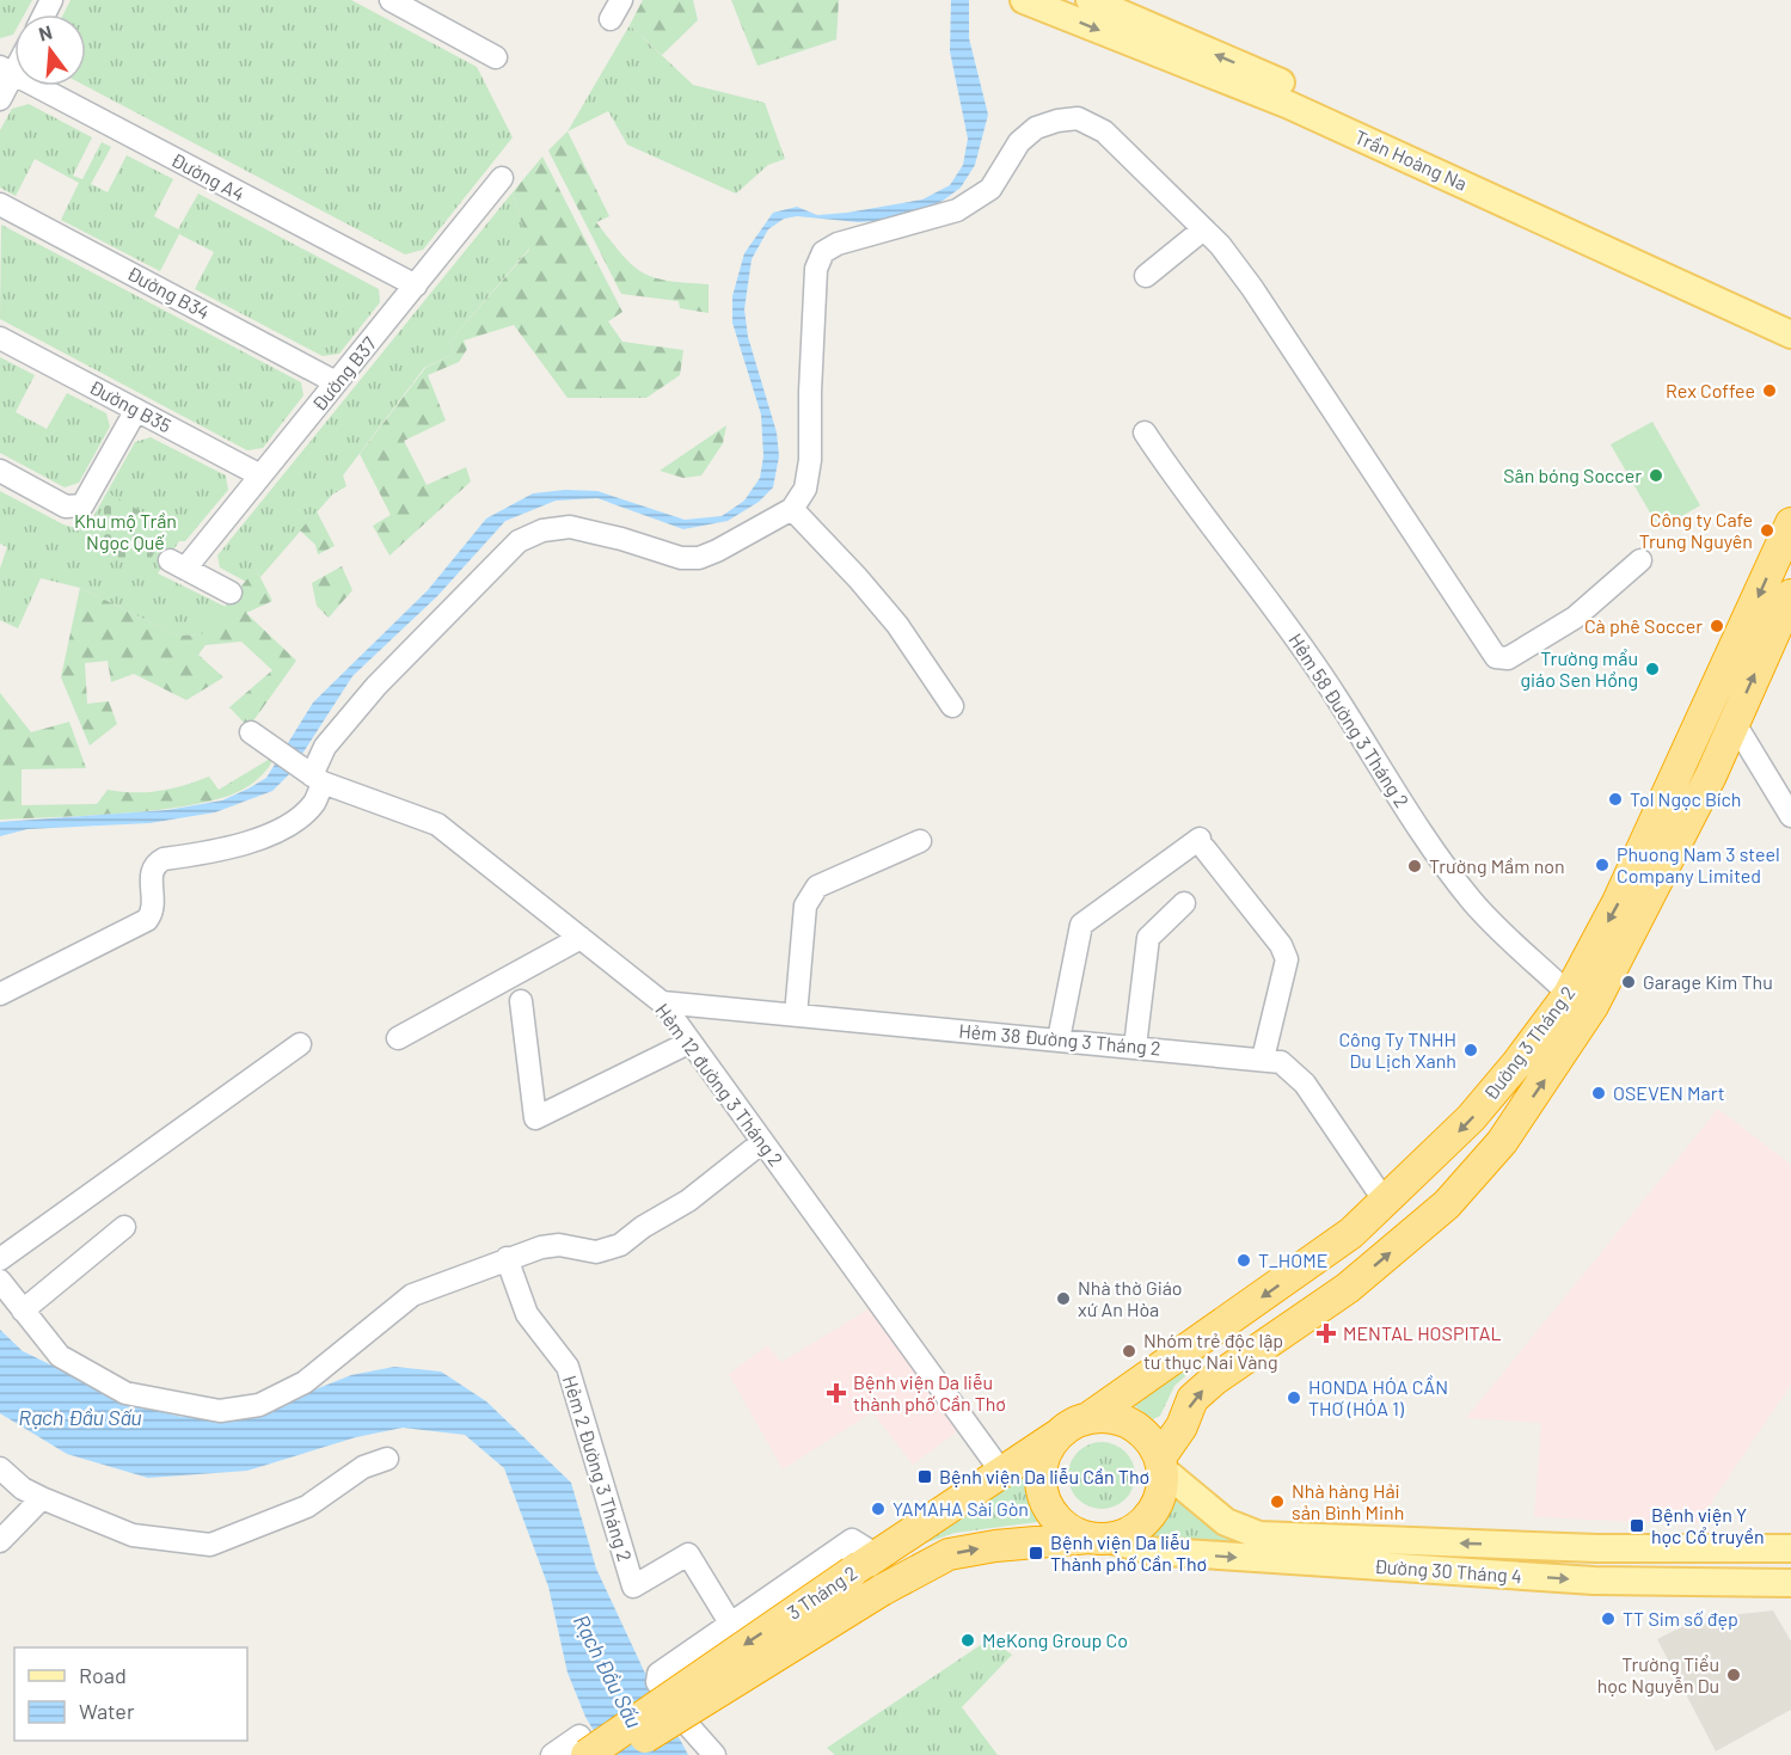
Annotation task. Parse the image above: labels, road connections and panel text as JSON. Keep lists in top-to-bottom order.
{
  "streets": {
    "highway": ["Đường 3 Tháng 2", "3 Tháng 2"],
    "main road": ["Trần Hoàng Na", "Đường 30 Tháng 4"],
    "street": [
      "Đường A4",
      "Đường B34",
      "Đường B37",
      "Đường B35",
      "Hẻm 58 Đường 3 Tháng 2",
      "Hẻm 38 Đường 3 Tháng 2",
      "Hẻm 12 đường 3 Tháng 2",
      "Hẻm 2 Đường 3 Tháng 2"
    ]
  },
  "crossings": [
    ["Đường A4", "Đường B37"],
    ["Đường B34", "Đường B37"],
    ["Đường B37", "Đường B35"],
    ["Hẻm 58 Đường 3 Tháng 2", "Đường 3 Tháng 2"],
    ["Hẻm 38 Đường 3 Tháng 2", "Đường 3 Tháng 2"],
    ["Hẻm 38 Đường 3 Tháng 2", "Hẻm 12 đường 3 Tháng 2"],
    ["Đường 3 Tháng 2", "Đường 30 Tháng 4"],
    ["Đường 3 Tháng 2", "3 Tháng 2"],
    ["Hẻm 12 đường 3 Tháng 2", "3 Tháng 2"],
    ["Đường 30 Tháng 4", "3 Tháng 2"]
  ],
  "water": ["Rạch Đầu Sấu"],
  "parks": ["Khu mộ Trần Ngọc Quế"],
  "places": {
    "other": [
      "Rex Coffee",
      "Sân bóng Soccer",
      "Công ty Cafe Trung Nguyên",
      "Cà phê Soccer",
      "Trường mẩu giáo Sen Hồng",
      "Tol Ngọc Bích",
      "Phuong Nam 3 steel Company Limited",
      "Trường Mầm non",
      "Garage Kim Thu",
      "Công Ty TNHH Du Lịch Xanh",
      "OSEVEN Mart",
      "T_HOME",
      "Nhà thờ Giáo xứ An Hòa",
      "Nhóm trẻ độc lập tư thục Nai Vàng",
      "HONDA HÓA CẦN THƠ (HÓA 1)",
      "Nhà hàng Hải sản Bình Minh",
      "YAMAHA Sài Gòn",
      "TT Sim số đẹp",
      "MeKong Group Co",
      "Trường Tiểu học Nguyễn Du"
    ],
    "health": ["MENTAL HOSPITAL", "Bệnh viện Da liễu thành phố Cần Thơ"],
    "transit": ["Bệnh viện Da liễu Cần Thơ", "Bệnh viện Y học Cổ truyền", "Bệnh viện Da liễu Thành phố Cần Thơ"]
  },
  "legend": ["Road", "Water"],
  "north": "top"
}
